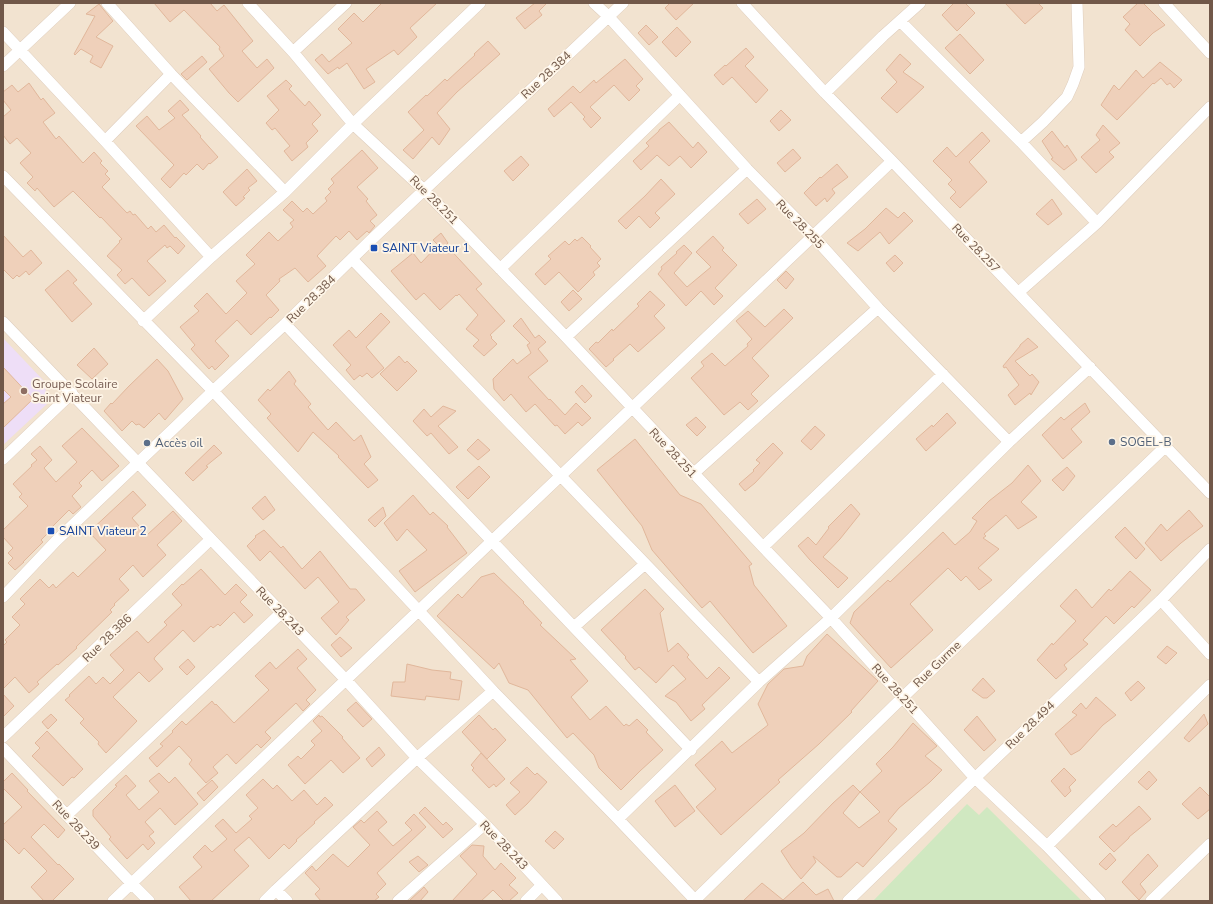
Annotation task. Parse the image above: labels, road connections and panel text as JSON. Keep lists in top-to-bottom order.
{
  "streets": {
    "street": [
      "Rue 28.384",
      "Rue 28.251",
      "Rue 28.255",
      "Rue 28.257",
      "Rue 28.243",
      "Rue 28.386",
      "Rue Gurme",
      "Rue 28.494",
      "Rue 28.239"
    ]
  },
  "crossings": [
    ["Rue 28.384", "Rue 28.251"],
    ["Rue 28.384", "Rue 28.255"],
    ["Rue 28.384", "Rue 28.243"],
    ["Rue 28.251", "Rue Gurme"],
    ["Rue 28.251", "Rue 28.494"],
    ["Rue 28.257", "Rue Gurme"],
    ["Rue 28.243", "Rue 28.386"]
  ],
  "places": {
    "transit": ["SAINT Viateur 1", "SAINT Viateur 2"],
    "other": ["Groupe Scolaire Saint Viateur", "SOGEL-B", "Accès oil"]
  }
}
